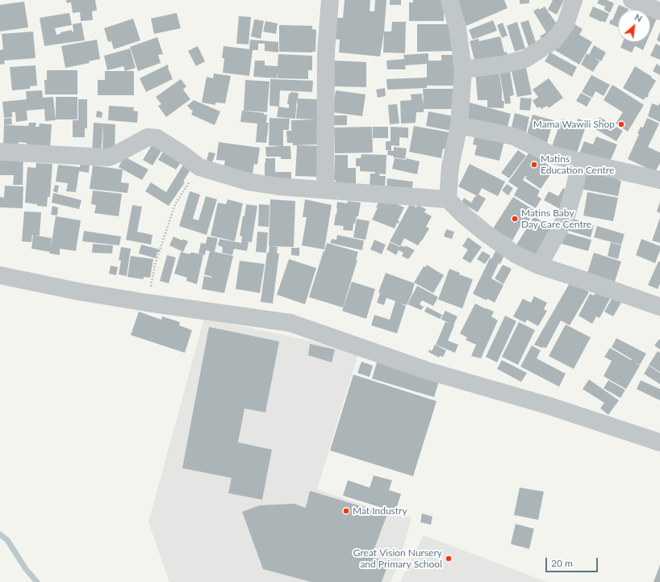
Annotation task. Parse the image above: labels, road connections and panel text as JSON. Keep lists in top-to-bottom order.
{
  "places": [
    "Mama Wawili Shop",
    "Matins Education Centre",
    "Matins Baby Day Care Centre",
    "Mat Industry",
    "Great Vision Nursery and Primary School"
  ],
  "scale_bar": "20 m",
  "north": "top right"
}
